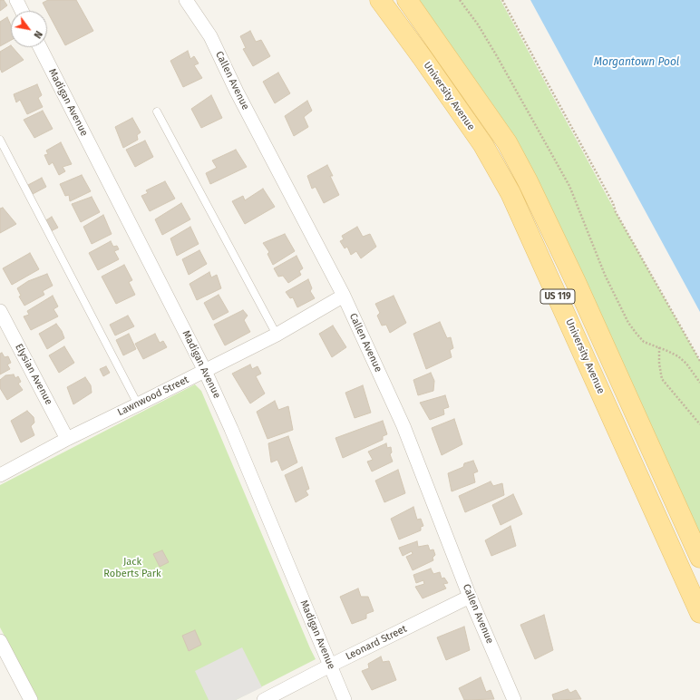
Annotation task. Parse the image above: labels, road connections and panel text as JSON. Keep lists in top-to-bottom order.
{
  "streets": {
    "main road": ["University Avenue", "US 119"],
    "street": [
      "Callen Avenue",
      "Madigan Avenue",
      "Elysian Avenue",
      "Lawnwood Street",
      "Leonard Street"
    ]
  },
  "crossings": [
    ["Callen Avenue", "Lawnwood Street"],
    ["Callen Avenue", "Leonard Street"],
    ["Madigan Avenue", "Lawnwood Street"],
    ["Madigan Avenue", "Leonard Street"],
    ["Elysian Avenue", "Lawnwood Street"]
  ],
  "water": ["Morgantown Pool"],
  "parks": ["Jack Roberts Park"],
  "north": "bottom right"
}
